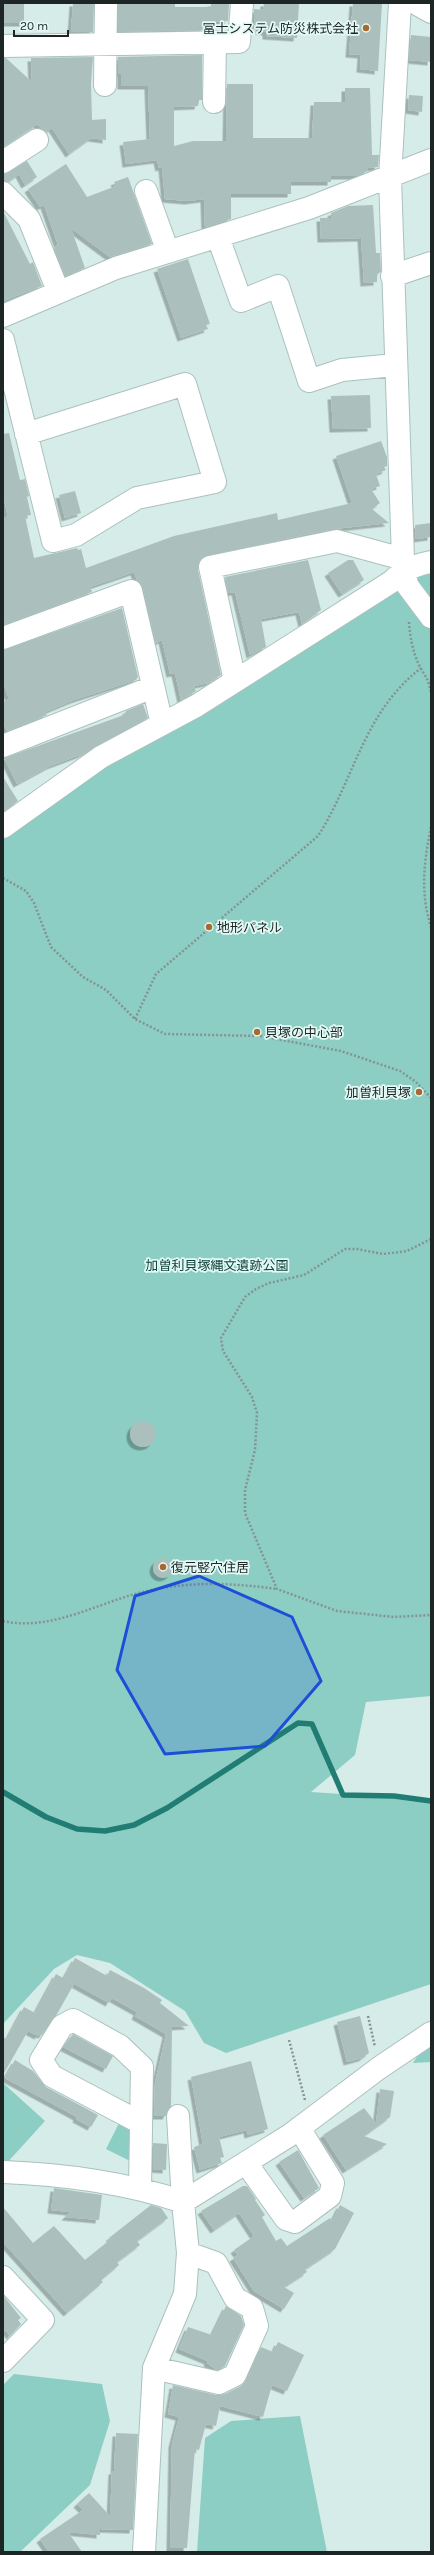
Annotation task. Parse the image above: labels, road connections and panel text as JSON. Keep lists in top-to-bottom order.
{
  "parks": ["加曽利貝塚縄文遺跡公園"],
  "places": [
    "冨士システム防災株式会社",
    "地形パネル",
    "貝塚の中心部",
    "加曽利貝塚",
    "復元竪穴住居"
  ],
  "scale_bar": "20 m"
}
